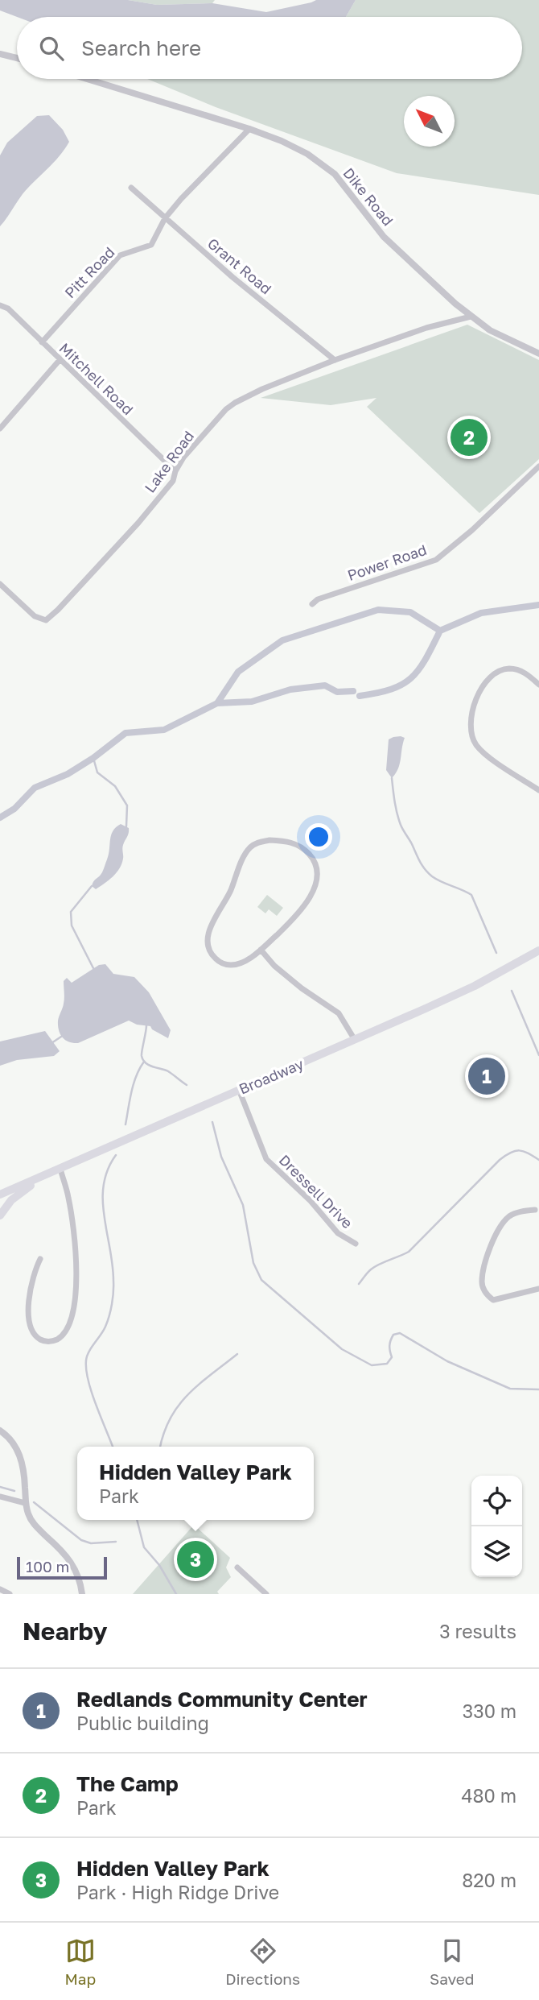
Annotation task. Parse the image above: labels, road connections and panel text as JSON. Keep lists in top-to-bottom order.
{
  "streets": {
    "main road": ["Broadway"],
    "street": [
      "Dike Road",
      "Grant Road",
      "Pitt Road",
      "Mitchell Road",
      "Lake Road",
      "Power Road",
      "Dressell Drive"
    ]
  },
  "crossings": [
    ["Dike Road", "Pitt Road"],
    ["Dike Road", "Lake Road"],
    ["Grant Road", "Pitt Road"],
    ["Grant Road", "Lake Road"],
    ["Pitt Road", "Mitchell Road"],
    ["Mitchell Road", "Lake Road"],
    ["Broadway", "Dressell Drive"]
  ],
  "scale_bar": "100 m",
  "north": "top left",
  "page": {
    "search": "Search here",
    "pins": ["2", "1", "3"],
    "popup": ["Hidden Valley Park", "Park"],
    "scale": "100 m",
    "heading": ["Nearby", "3 results"],
    "list": [
      {
        "mark": "1",
        "name": "Redlands Community Center",
        "note": "Public building",
        "value": "330 m"
      },
      {
        "mark": "2",
        "name": "The Camp",
        "note": "Park",
        "value": "480 m"
      },
      {
        "mark": "3",
        "name": "Hidden Valley Park",
        "note": "Park · High Ridge Drive",
        "value": "820 m"
      }
    ],
    "nav": ["Map", "Directions", "Saved"]
  }
}
